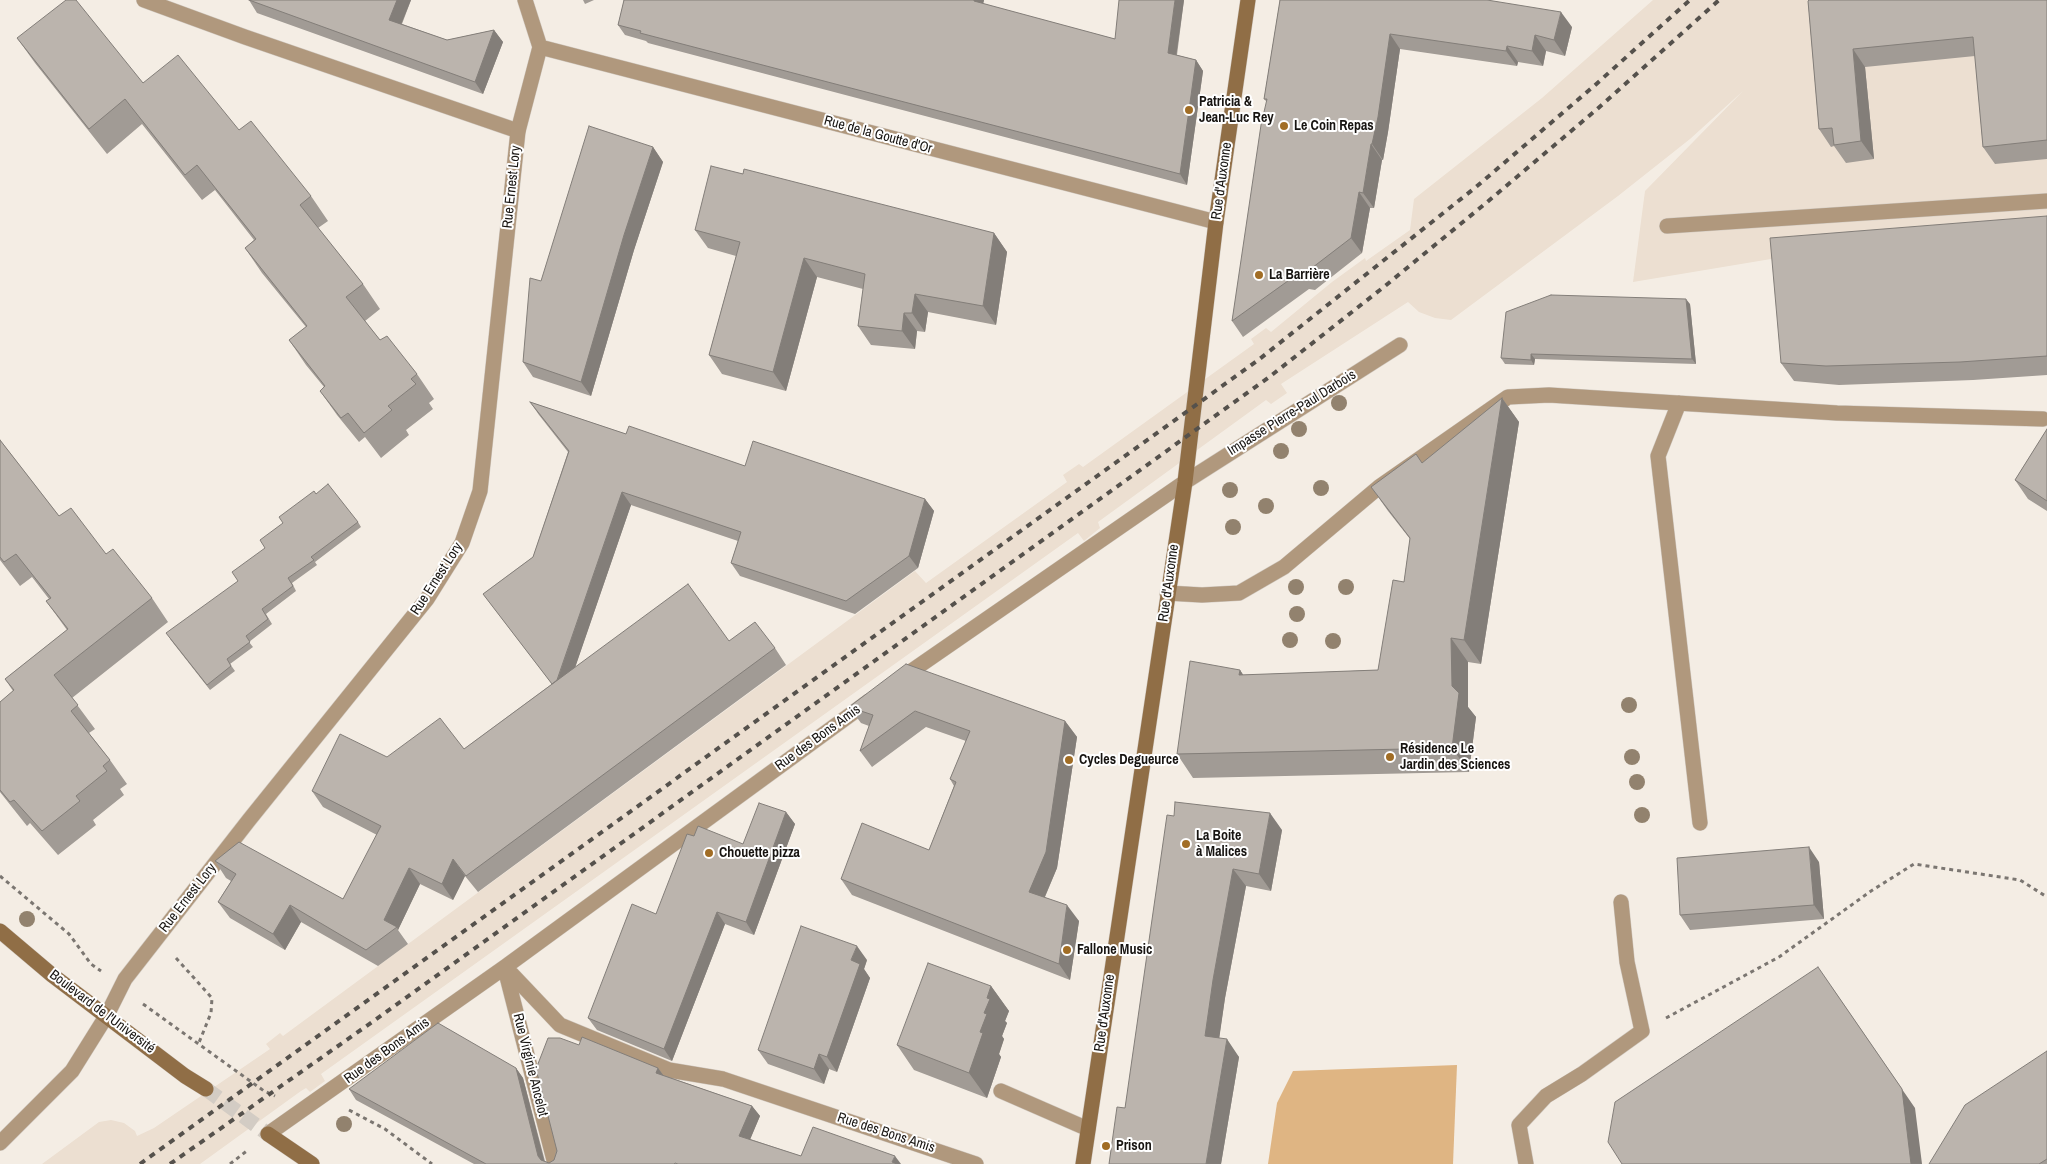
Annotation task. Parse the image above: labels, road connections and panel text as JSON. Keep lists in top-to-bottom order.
{
  "streets": {
    "main road": ["Rue d'Auxonne", "Boulevard de l'Université"],
    "street": [
      "Rue de la Goutte d'Or",
      "Rue Ernest Lory",
      "Impasse Pierre-Paul Darbois",
      "Rue des Bons Amis",
      "Rue Virginie Ancelot"
    ]
  },
  "crossings": [
    ["Rue de la Goutte d'Or", "Rue d'Auxonne"],
    ["Rue de la Goutte d'Or", "Rue Ernest Lory"],
    ["Rue d'Auxonne", "Impasse Pierre-Paul Darbois"],
    ["Rue d'Auxonne", "Rue des Bons Amis"],
    ["Rue Ernest Lory", "Boulevard de l'Université"],
    ["Impasse Pierre-Paul Darbois", "Rue des Bons Amis"],
    ["Rue des Bons Amis", "Rue Virginie Ancelot"]
  ],
  "places": [
    "Patricia & Jean-Luc Rey",
    "Le Coin Repas",
    "La Barrière",
    "Résidence Le Jardin des Sciences",
    "Cycles Degueurce",
    "La Boite à Malices",
    "Chouette pizza",
    "Fallone Music",
    "Prison"
  ]
}
